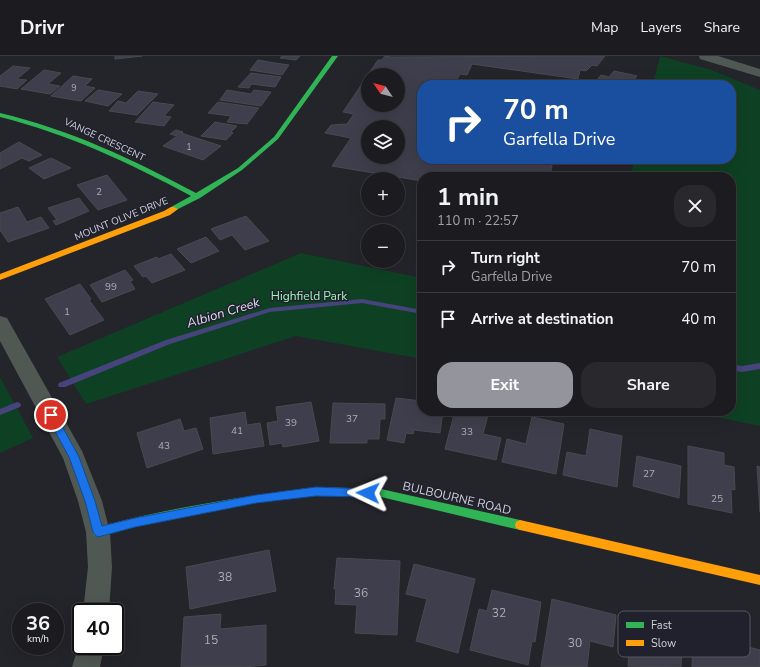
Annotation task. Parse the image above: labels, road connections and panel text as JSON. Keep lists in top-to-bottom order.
{
  "streets": {
    "street": ["VANGE CRESCENT", "MOUNT OLIVE DRIVE", "BULBOURNE ROAD"]
  },
  "crossings": [
    ["VANGE CRESCENT", "MOUNT OLIVE DRIVE"]
  ],
  "water": ["Albion Creek"],
  "parks": ["Highfield Park"],
  "house_numbers": [
    "9",
    "1",
    "2",
    "99",
    "1",
    "37",
    "39",
    "41",
    "33",
    "43",
    "27",
    "25",
    "38",
    "36",
    "32",
    "15",
    "30"
  ],
  "legend": ["Fast", "Slow"],
  "north": "top left",
  "page": {
    "header": "Drivr",
    "nav": ["Map", "Layers", "Share"],
    "map_buttons": ["+", "−"],
    "turn": ["70 m", "Garfella Drive"],
    "heading": ["1 min", "110 m · 22:57"],
    "list": [
      {
        "name": "Turn right",
        "note": "Garfella Drive",
        "value": "70 m"
      },
      {
        "name": "Arrive at destination",
        "value": "40 m"
      }
    ],
    "buttons": ["Exit", "Share"],
    "speed": "36 km/h",
    "limit": "40"
  }
}
